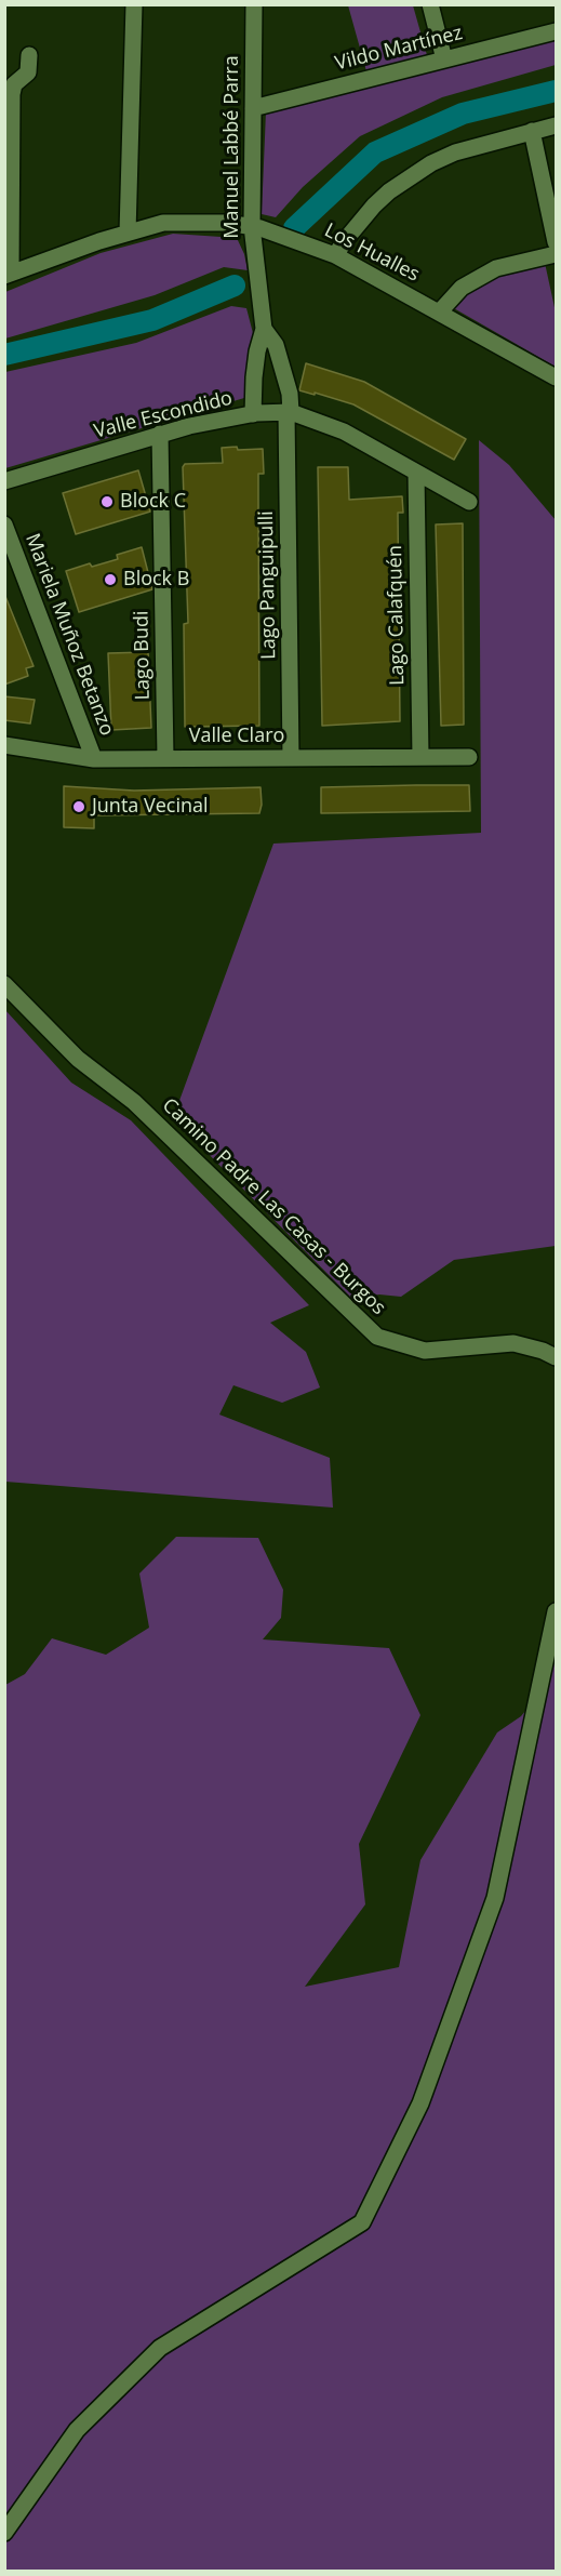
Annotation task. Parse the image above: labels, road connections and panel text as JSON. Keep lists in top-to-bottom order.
{
  "streets": {
    "street": [
      "Vildo Martínez",
      "Manuel Labbé Parra",
      "Los Hualles",
      "Valle Escondido",
      "Lago Panguipulli",
      "Lago Calafquén",
      "Mariela Muñoz Betanzo",
      "Lago Budi",
      "Valle Claro",
      "Camino Padre Las Casas - Burgos"
    ]
  },
  "crossings": [
    ["Vildo Martínez", "Manuel Labbé Parra"],
    ["Manuel Labbé Parra", "Los Hualles"],
    ["Manuel Labbé Parra", "Valle Escondido"],
    ["Manuel Labbé Parra", "Lago Panguipulli"],
    ["Valle Escondido", "Lago Panguipulli"],
    ["Valle Escondido", "Lago Calafquén"],
    ["Valle Escondido", "Lago Budi"],
    ["Lago Panguipulli", "Valle Claro"],
    ["Lago Calafquén", "Valle Claro"],
    ["Mariela Muñoz Betanzo", "Valle Claro"],
    ["Lago Budi", "Valle Claro"]
  ],
  "places": ["Block C", "Block B", "Junta Vecinal"]
}
